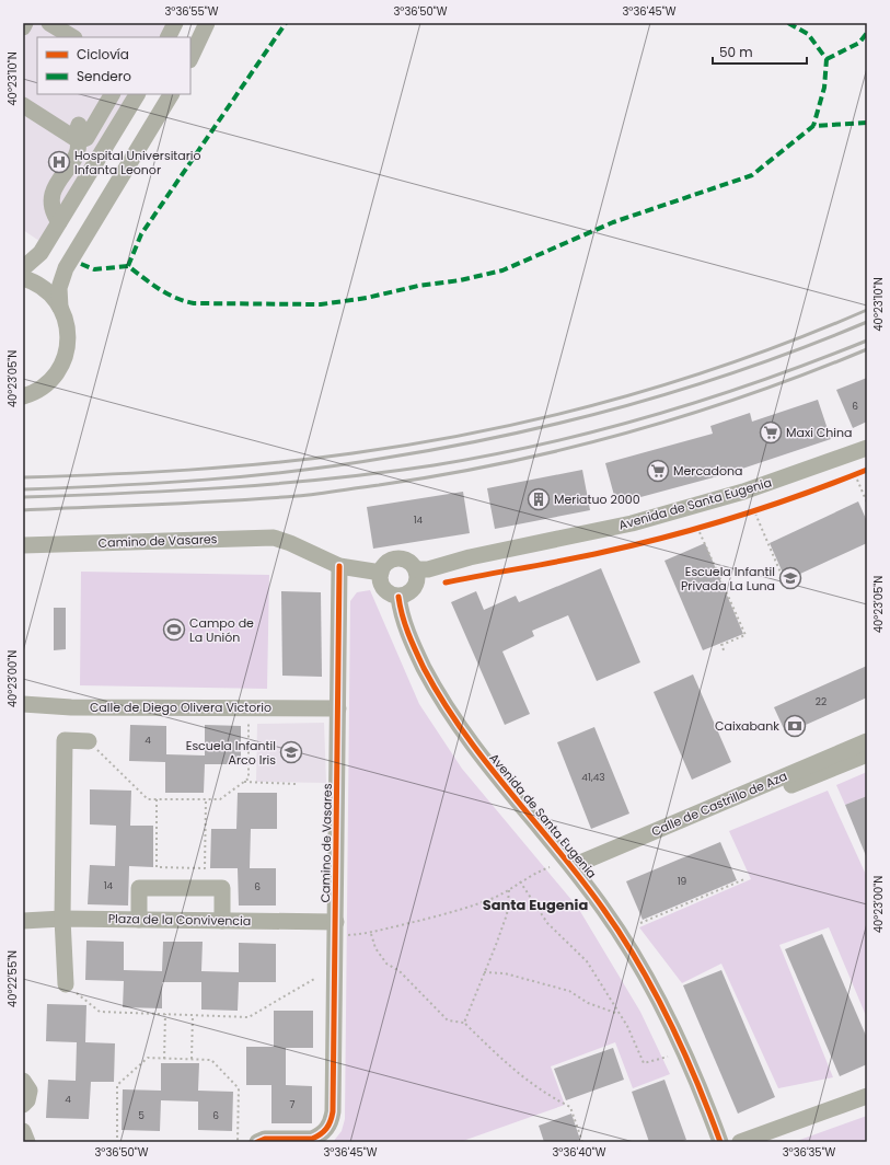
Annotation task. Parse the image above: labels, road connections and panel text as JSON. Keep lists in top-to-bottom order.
{
  "streets": {
    "street": [
      "Avenida de Santa Eugenia",
      "Camino de Vasares",
      "Calle de Diego Olivera Victorio",
      "Calle de Castrillo de Aza",
      "Plaza de la Convivencia"
    ]
  },
  "crossings": [
    ["Avenida de Santa Eugenia", "Camino de Vasares"],
    ["Avenida de Santa Eugenia", "Calle de Castrillo de Aza"],
    ["Camino de Vasares", "Calle de Diego Olivera Victorio"],
    ["Camino de Vasares", "Plaza de la Convivencia"]
  ],
  "districts": ["Santa Eugenia"],
  "places": {
    "hospital": ["Hospital Universitario Infanta Leonor"],
    "supermarket": ["Maxi China", "Mercadona"],
    "building": ["Meriatuo 2000"],
    "school or university": ["Escuela Infantil Privada La Luna", "Escuela Infantil Arco Iris"],
    "sports": ["Campo de La Unión"],
    "bank": ["Caixabank"]
  },
  "house_numbers": [
    "6",
    "14",
    "22",
    "4",
    "41,43",
    "19",
    "14",
    "6",
    "4",
    "7",
    "5",
    "6"
  ],
  "legend": ["Ciclovía", "Sendero"],
  "scale_bar": "50 m",
  "coordinates": [
    "3°36'55\"W",
    "3°36'50\"W",
    "3°36'45\"W",
    "40°23'10\"N",
    "40°23'05\"N",
    "40°23'00\"N",
    "40°22'55\"N",
    "3°36'40\"W",
    "3°36'35\"W"
  ]
}
